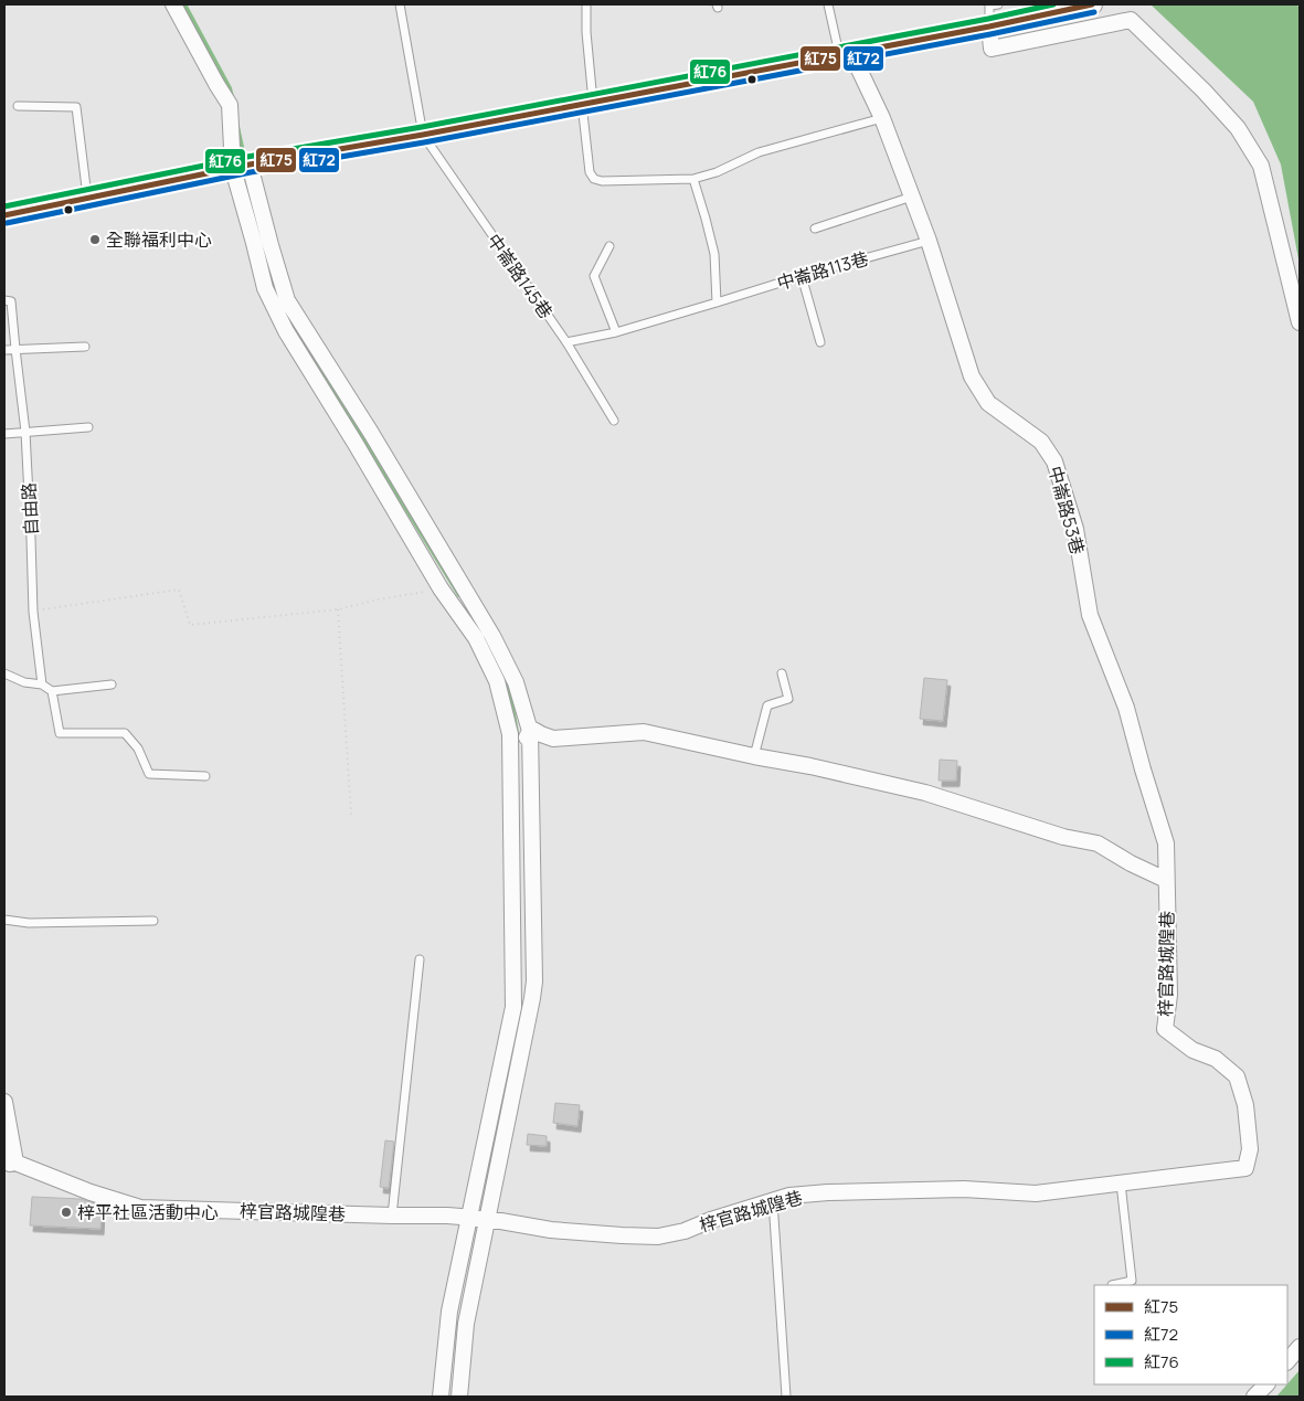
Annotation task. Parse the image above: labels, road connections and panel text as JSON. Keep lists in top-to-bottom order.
{
  "streets": {
    "street": ["中崙路53巷", "梓官路城隍巷"],
    "lane": ["中崙路113巷", "中崙路145巷", "自由路"]
  },
  "crossings": [
    ["中崙路113巷", "中崙路145巷"],
    ["中崙路113巷", "中崙路53巷"],
    ["中崙路53巷", "梓官路城隍巷"]
  ],
  "places": ["全聯福利中心", "梓平社區活動中心"],
  "lines": ["transit line 紅75", "transit line 紅76", "transit line 紅72"],
  "legend": ["紅75", "紅72", "紅76"]
}
